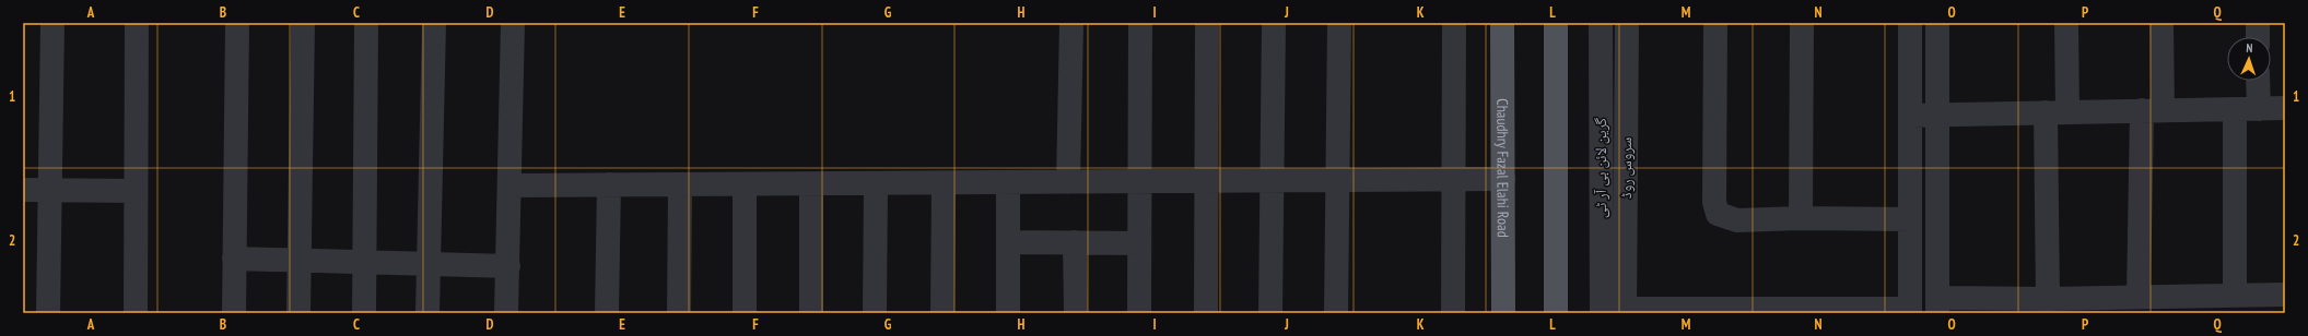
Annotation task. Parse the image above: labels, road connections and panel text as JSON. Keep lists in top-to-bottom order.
{
  "streets": {
    "main road": ["Chaudhry Fazal Elahi Road"],
    "street": ["گرین لائن بی آر ٹی", "سروس روڈ"]
  },
  "north": "top",
  "grid": {
    "columns": [
      "A",
      "B",
      "C",
      "D",
      "E",
      "F",
      "G",
      "H",
      "I",
      "J",
      "K",
      "L",
      "M",
      "N",
      "O",
      "P",
      "Q"
    ],
    "rows": ["1", "2"]
  }
}
